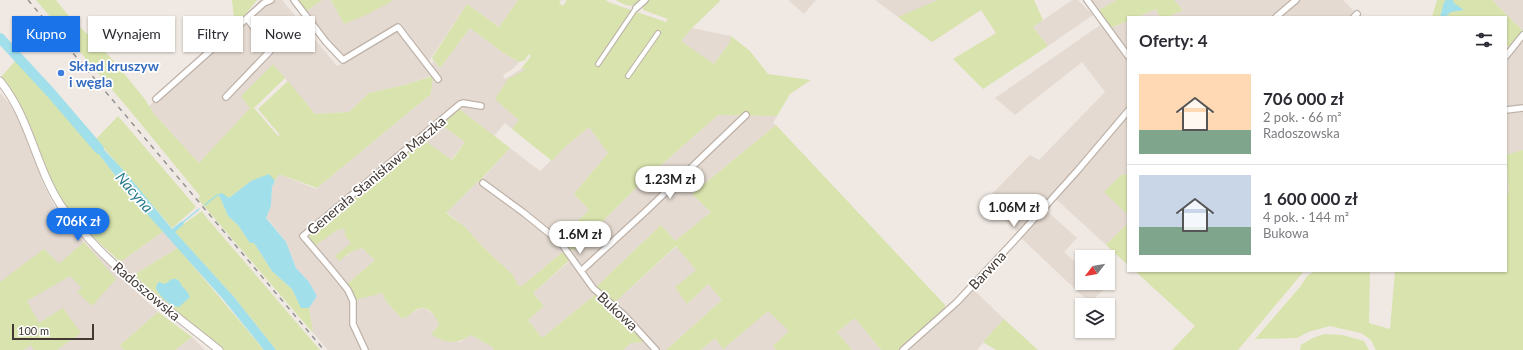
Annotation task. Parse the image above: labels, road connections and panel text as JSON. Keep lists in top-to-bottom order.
{
  "streets": {
    "street": [
      "Generała Stanisława Maczka",
      "Barwna",
      "Radoszowska",
      "Bukowa"
    ]
  },
  "water": ["Nacyna"],
  "places": ["Skład kruszyw i węgla"],
  "scale_bar": "100 m",
  "north": "bottom left",
  "page": {
    "chip": [
      "Kupno",
      "Wynajem",
      "Filtry",
      "Nowe"
    ],
    "heading": "Oferty: 4",
    "list": [
      {
        "name": "706 000 zł",
        "note": "2 pok. · 66 m² · Radoszowska"
      },
      {
        "name": "1 600 000 zł",
        "note": "4 pok. · 144 m² · Bukowa"
      }
    ],
    "price": [
      "1.23M zł",
      "1.06M zł",
      "706K zł",
      "1.6M zł"
    ],
    "scale": "100 m"
  }
}
